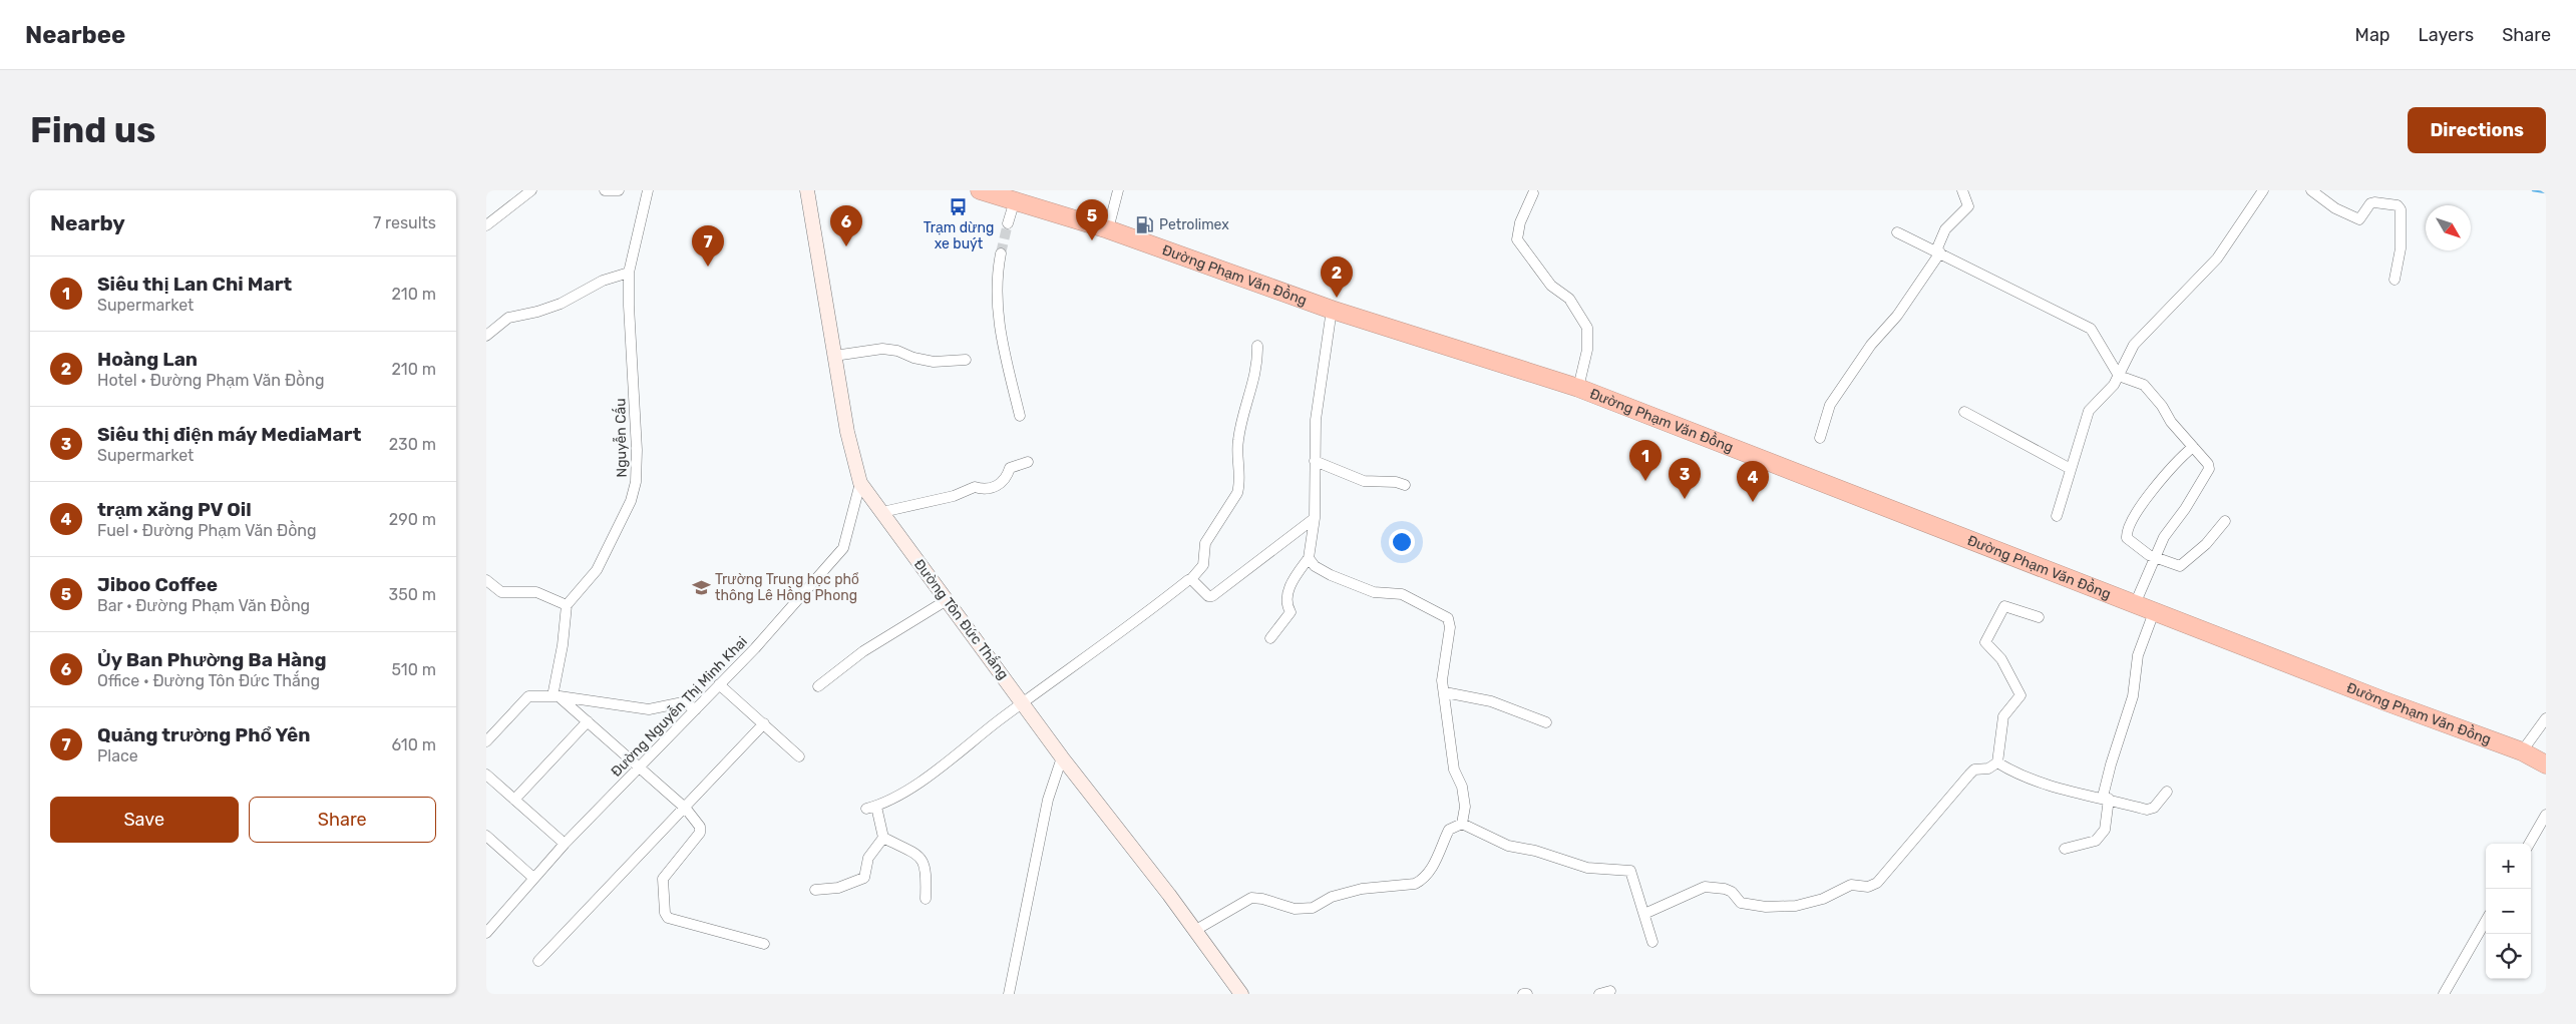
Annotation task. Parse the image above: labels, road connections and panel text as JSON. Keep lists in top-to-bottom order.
{
  "streets": {
    "highway": ["Đường Phạm Văn Đồng"],
    "main road": ["Đường Tôn Đức Thắng"],
    "street": ["Nguyễn Cấu", "Đường Nguyễn Thị Minh Khai"]
  },
  "crossings": [
    ["Đường Tôn Đức Thắng", "Đường Nguyễn Thị Minh Khai"]
  ],
  "places": {
    "bus stop": ["Trạm dừng xe buýt"],
    "fuel station": ["Petrolimex"],
    "school or university": ["Trường Trung học phổ thông Lê Hồng Phong"]
  },
  "north": "bottom right",
  "page": {
    "header": "Nearbee",
    "nav": ["Map", "Layers", "Share"],
    "buttons": [
      "Directions",
      ["Save", "Share"]
    ],
    "title": "Find us",
    "heading": ["Nearby", "7 results"],
    "pins": [
      "5",
      "6",
      "7",
      "2",
      "1",
      "3",
      "4"
    ],
    "list": [
      {
        "mark": "1",
        "name": "Siêu thị Lan Chi Mart",
        "note": "Supermarket",
        "value": "210 m"
      },
      {
        "mark": "2",
        "name": "Hoàng Lan",
        "note": "Hotel · Đường Phạm Văn Đồng",
        "value": "210 m"
      },
      {
        "mark": "3",
        "name": "Siêu thị điện máy MediaMart",
        "note": "Supermarket",
        "value": "230 m"
      },
      {
        "mark": "4",
        "name": "trạm xăng PV Oil",
        "note": "Fuel · Đường Phạm Văn Đồng",
        "value": "290 m"
      },
      {
        "mark": "5",
        "name": "Jiboo Coffee",
        "note": "Bar · Đường Phạm Văn Đồng",
        "value": "350 m"
      },
      {
        "mark": "6",
        "name": "Ủy Ban Phường Ba Hàng",
        "note": "Office · Đường Tôn Đức Thắng",
        "value": "510 m"
      },
      {
        "mark": "7",
        "name": "Quảng trường Phổ Yên",
        "note": "Place",
        "value": "610 m"
      }
    ],
    "map_buttons": ["+", "−"]
  }
}
